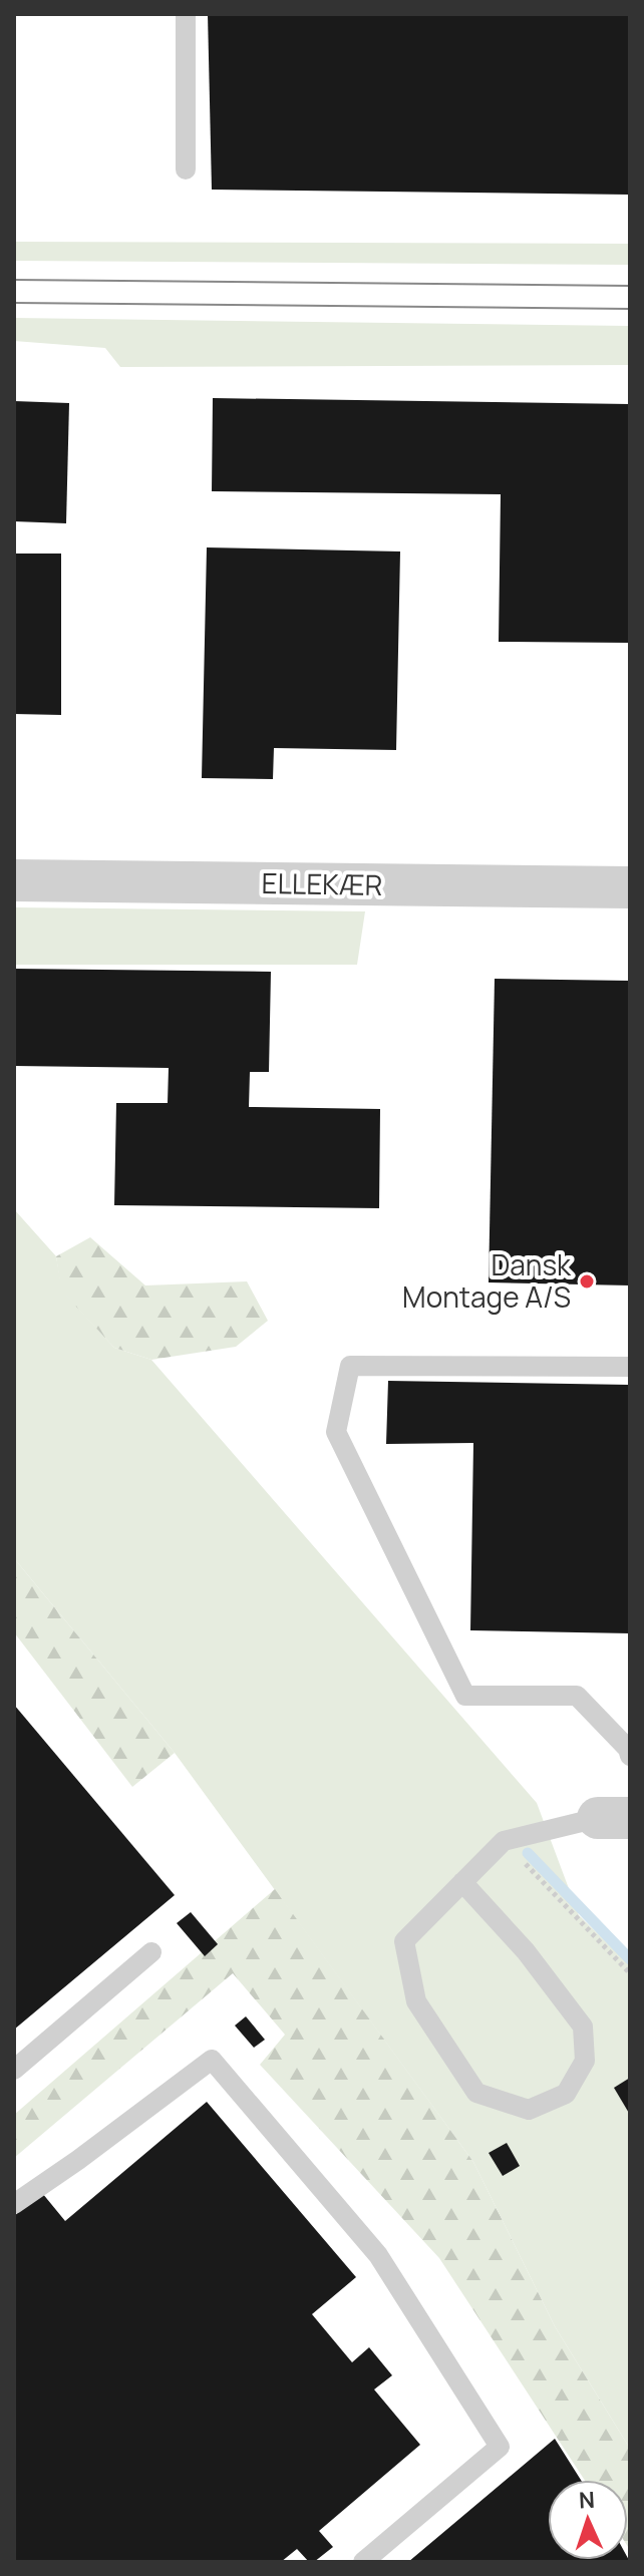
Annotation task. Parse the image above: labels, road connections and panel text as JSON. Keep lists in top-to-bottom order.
{
  "streets": {
    "street": ["ELLEKÆR"]
  },
  "places": ["Dansk Montage A/S"],
  "north": "top"
}
